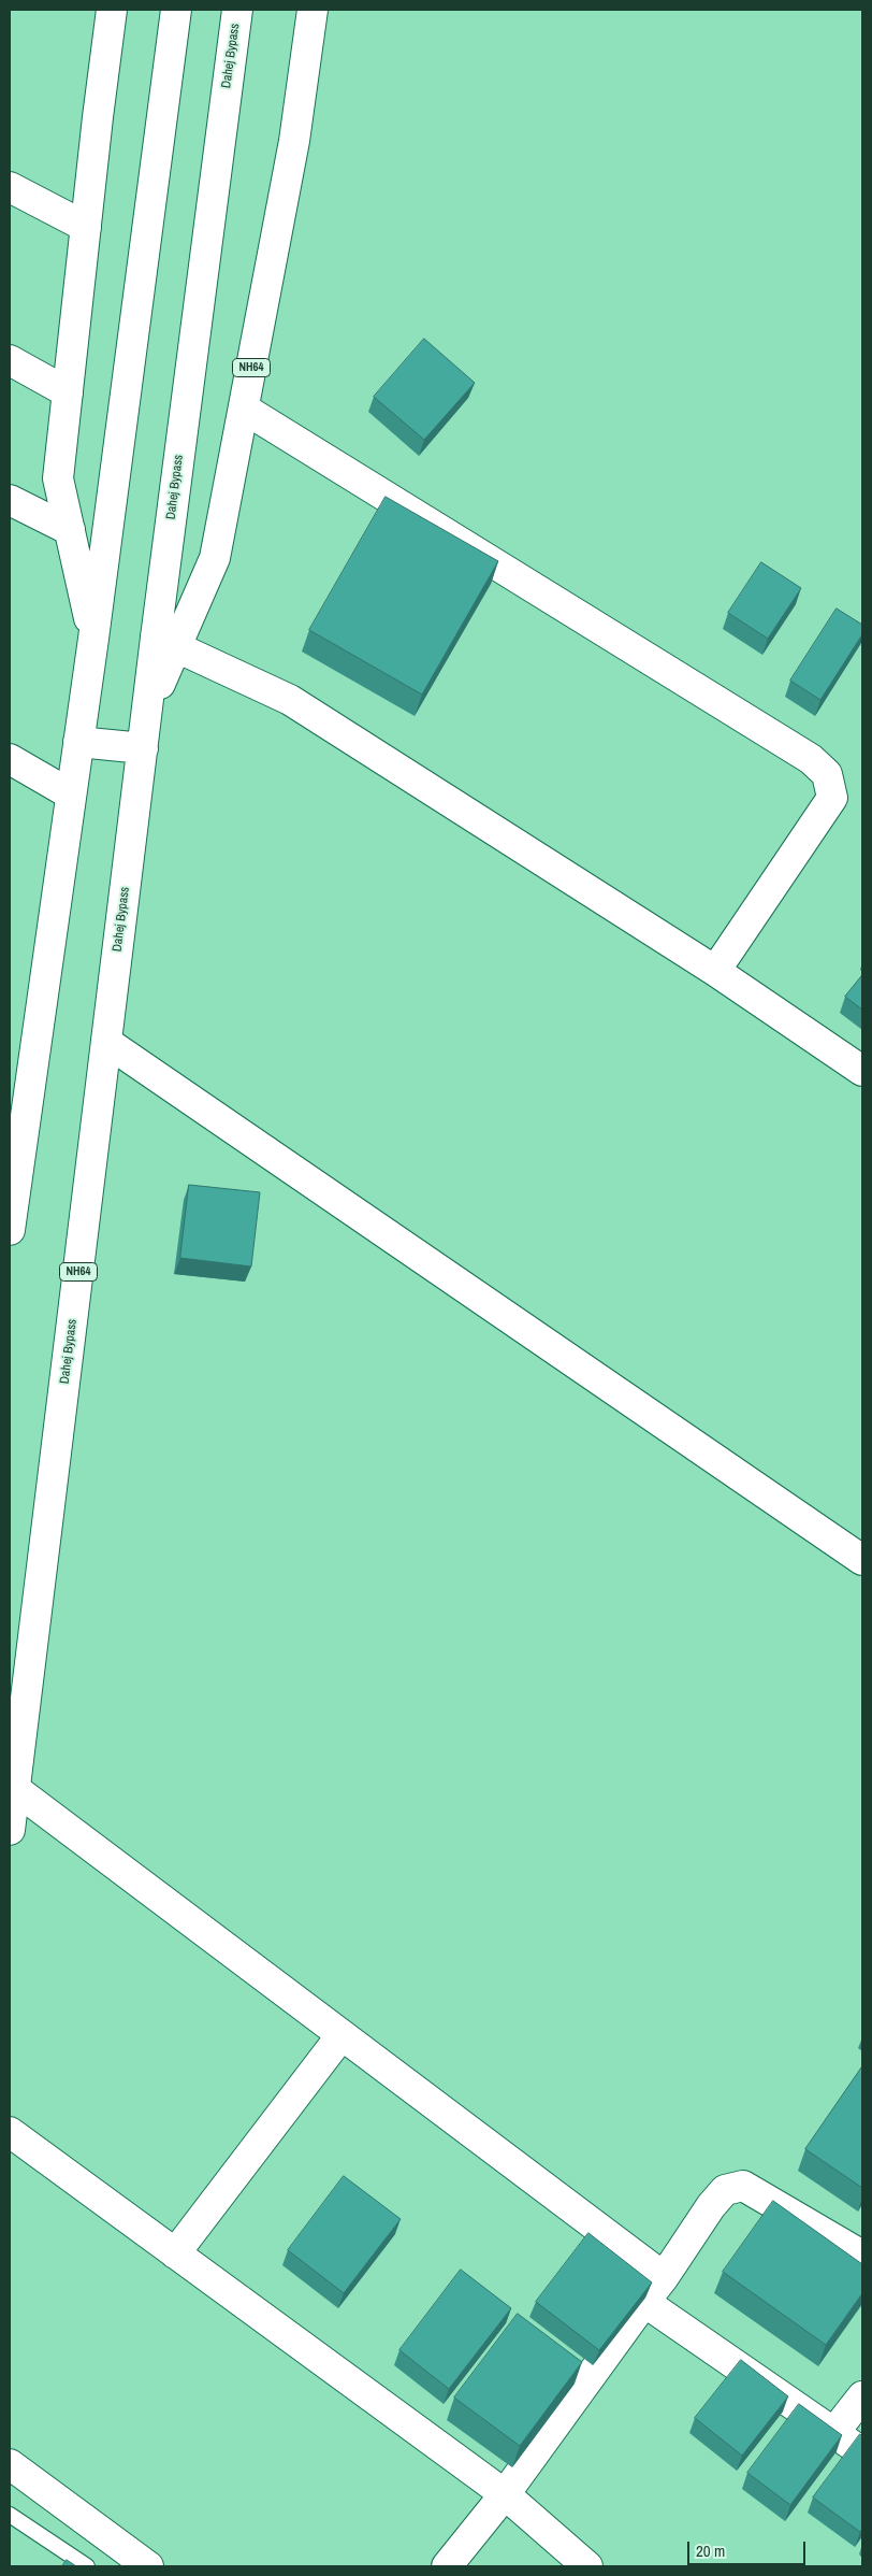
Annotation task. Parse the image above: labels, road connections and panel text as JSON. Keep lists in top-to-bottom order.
{
  "streets": {
    "main road": ["Dahej Bypass", "NH64"]
  },
  "crossings": [
    ["Dahej Bypass", "NH64"]
  ],
  "scale_bar": "20 m"
}
